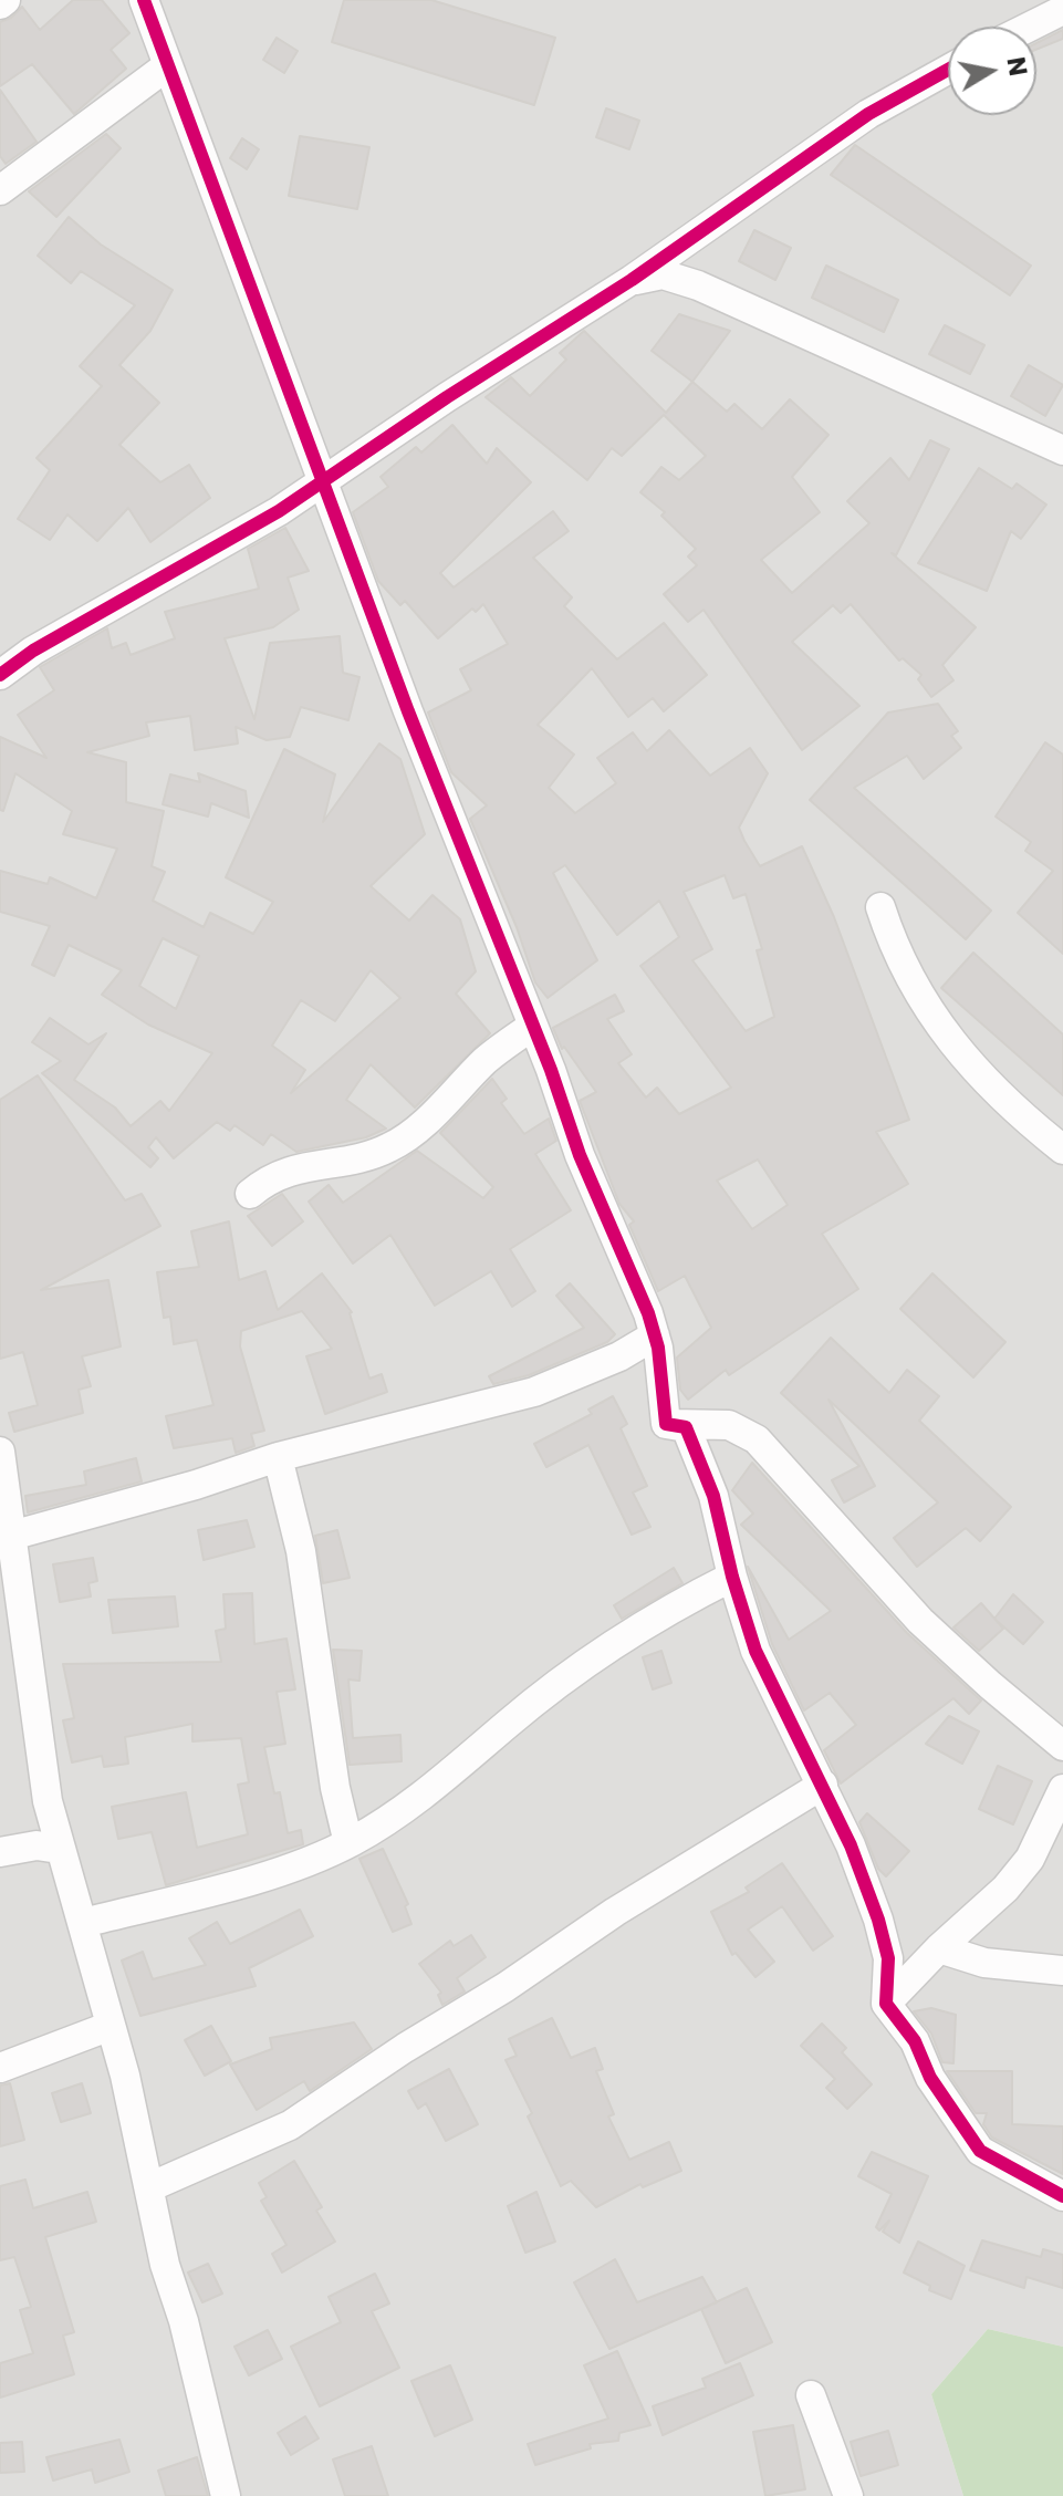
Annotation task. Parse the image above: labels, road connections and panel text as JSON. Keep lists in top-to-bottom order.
{
  "north": "right"
}
